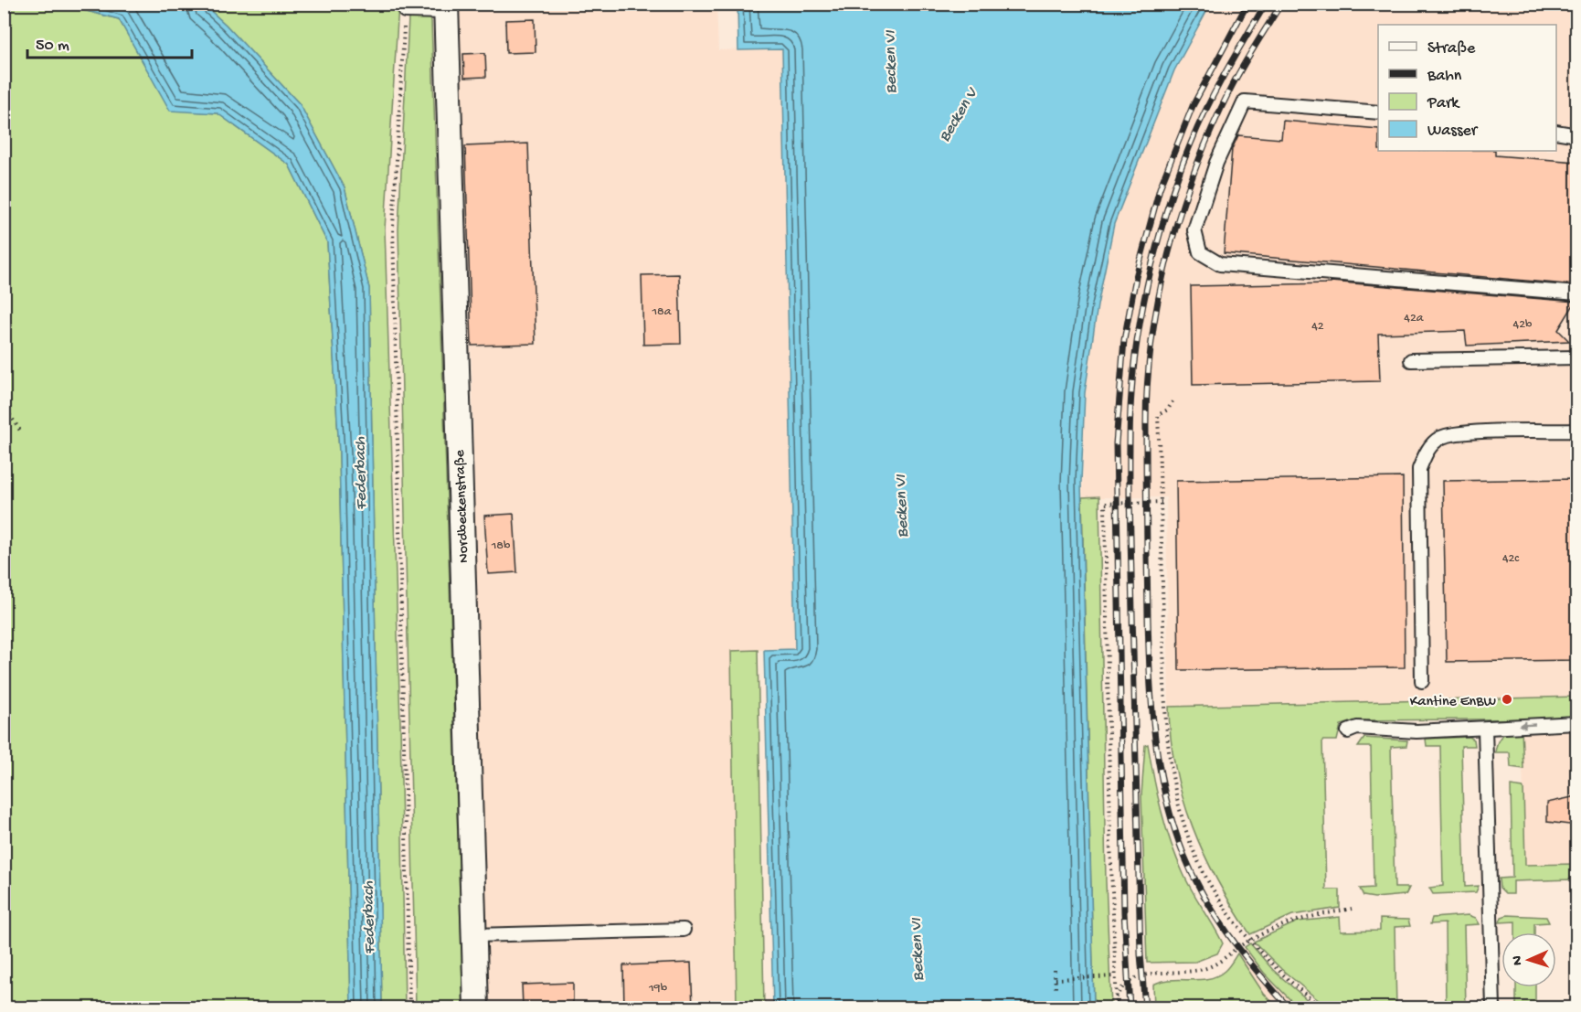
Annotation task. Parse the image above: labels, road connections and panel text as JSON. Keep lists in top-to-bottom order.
{
  "streets": {
    "street": ["Nordbeckenstraße"]
  },
  "water": ["Becken VI", "Becken V", "Federbach"],
  "places": ["Kantine EnBW"],
  "house_numbers": [
    "18a",
    "42a",
    "42b",
    "42",
    "18b",
    "42c",
    "19b"
  ],
  "legend": [
    "Straße",
    "Bahn",
    "Park",
    "Wasser"
  ],
  "scale_bar": "50 m",
  "north": "left"
}
